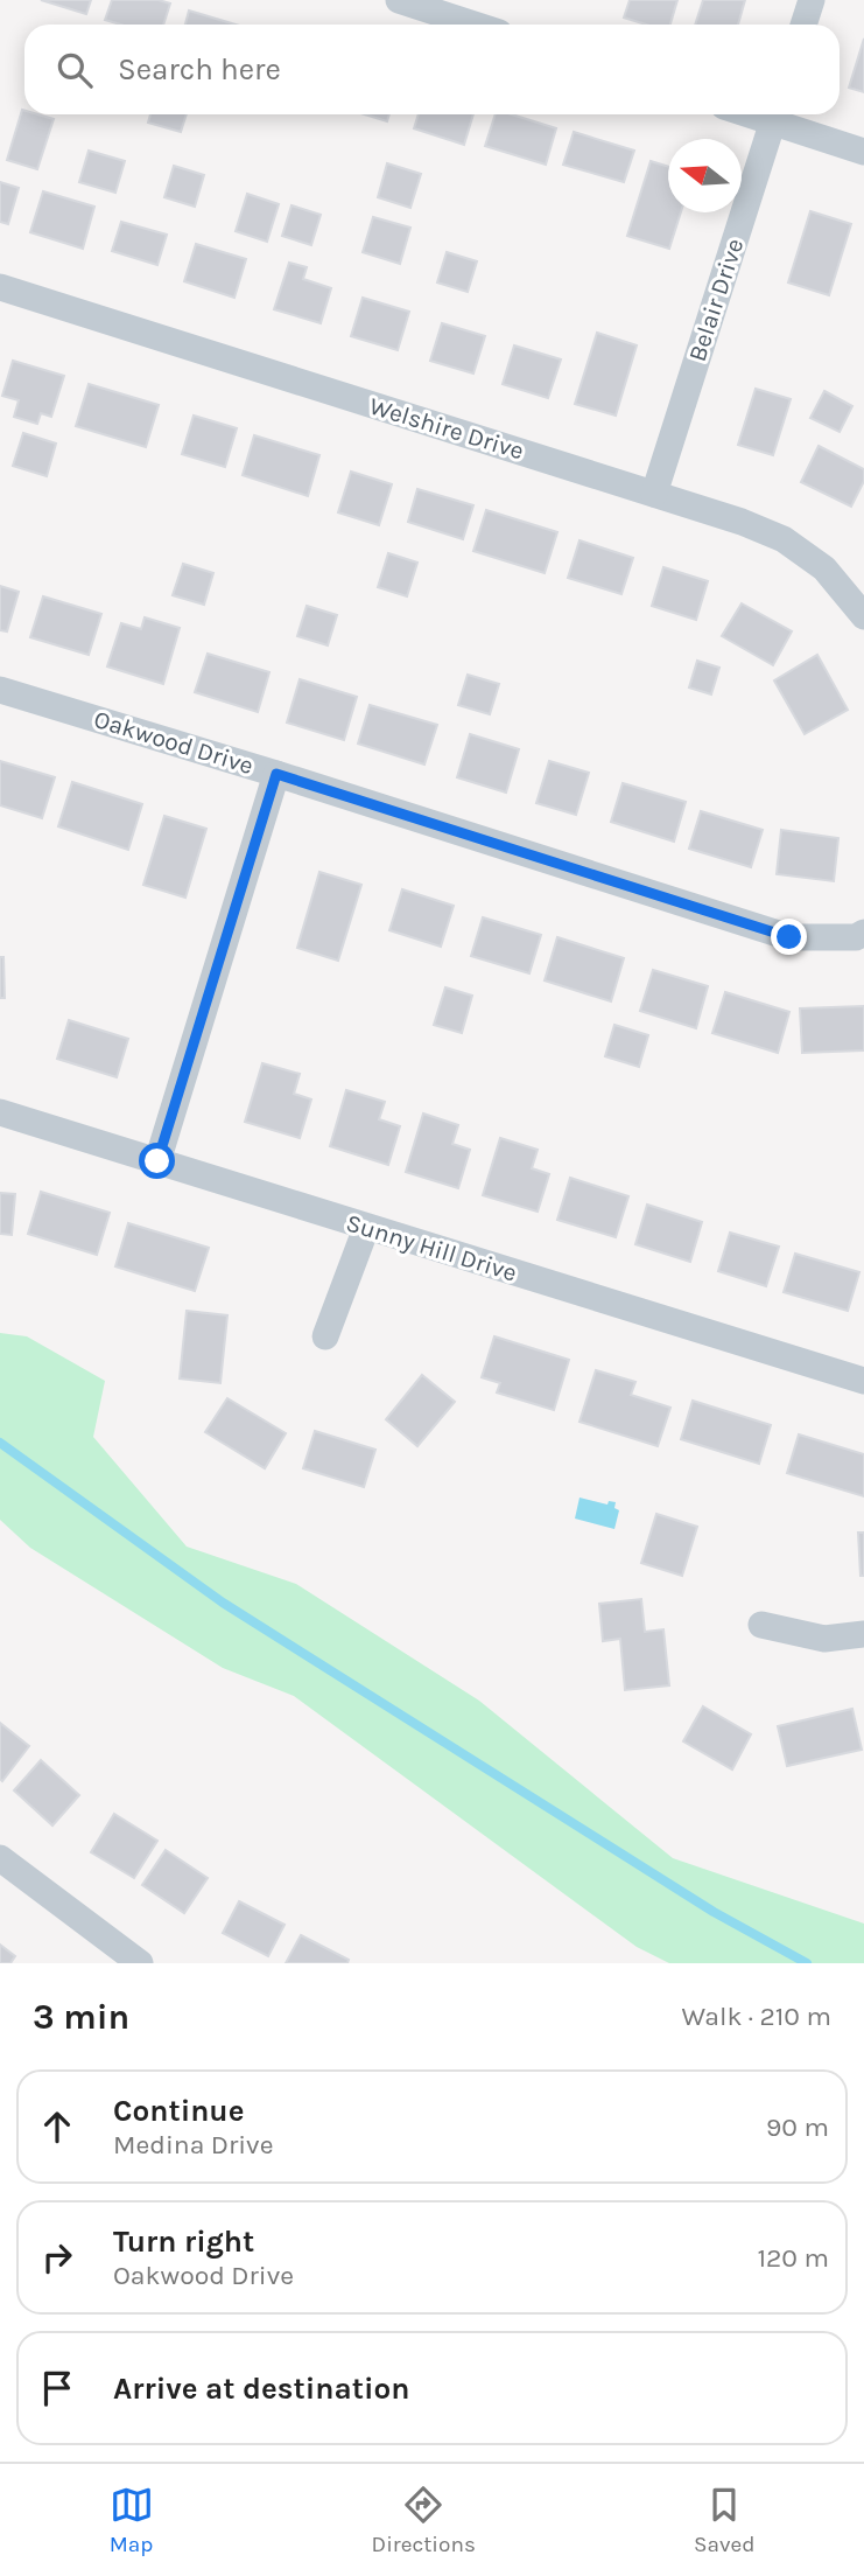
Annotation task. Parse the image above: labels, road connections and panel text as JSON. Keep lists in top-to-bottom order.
{
  "streets": {
    "street": [
      "Belair Drive",
      "Welshire Drive",
      "Oakwood Drive",
      "Sunny Hill Drive"
    ]
  },
  "crossings": [
    ["Belair Drive", "Welshire Drive"]
  ],
  "north": "left",
  "page": {
    "search": "Search here",
    "heading": ["3 min", "Walk · 210 m"],
    "list": [
      ["Continue", "Medina Drive", "90 m"],
      ["Turn right", "Oakwood Drive", "120 m"],
      "Arrive at destination"
    ],
    "nav": ["Map", "Directions", "Saved"]
  }
}
